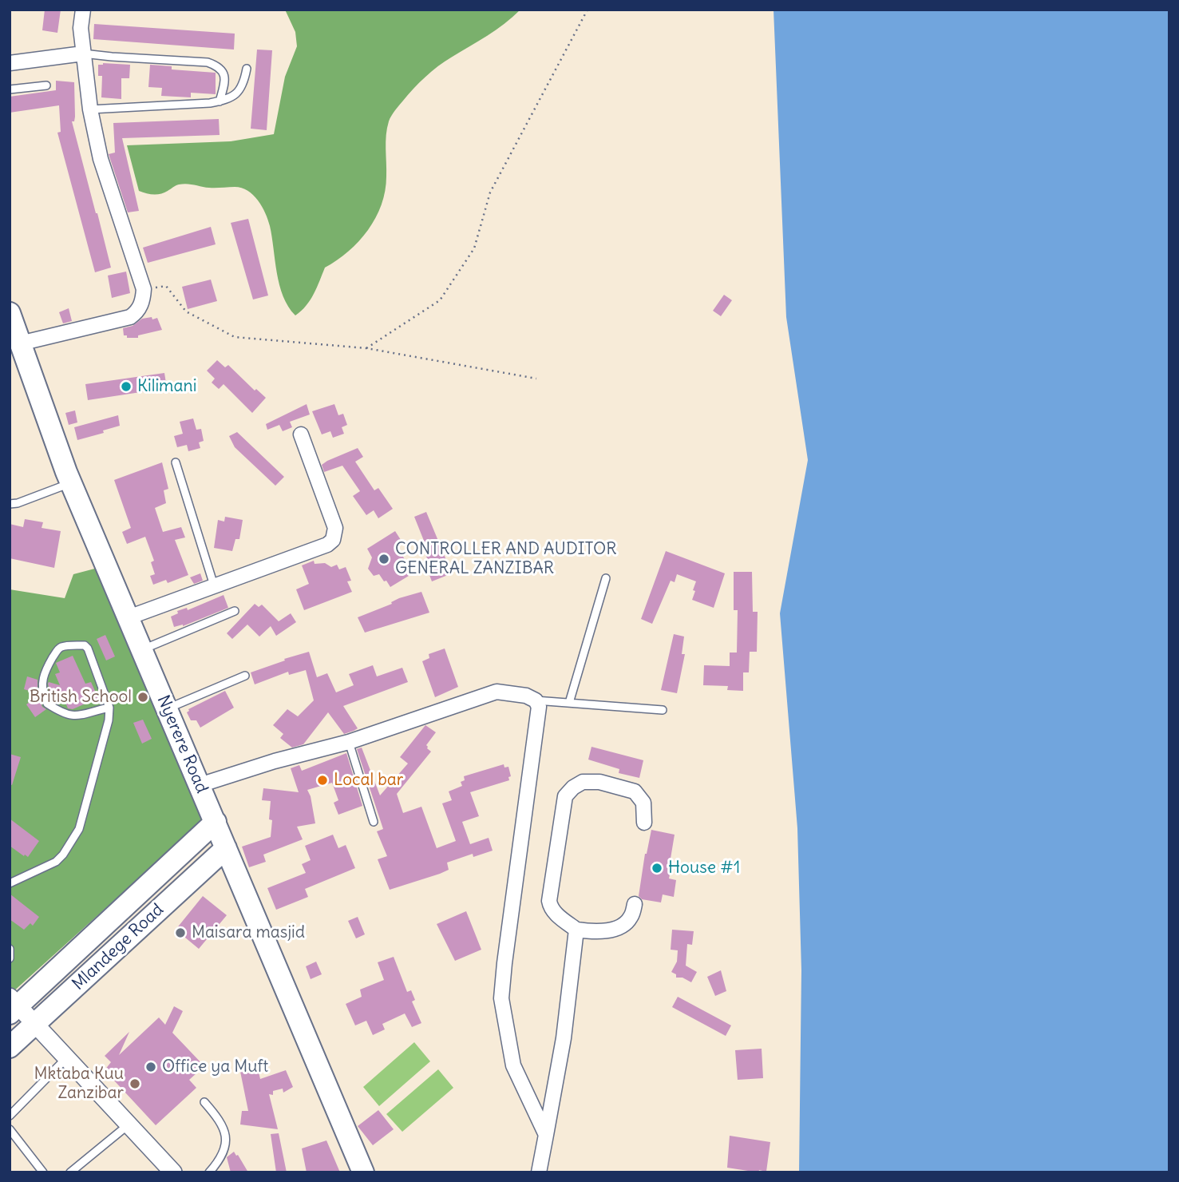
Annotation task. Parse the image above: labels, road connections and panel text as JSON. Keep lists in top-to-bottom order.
{
  "streets": {
    "main road": ["Nyerere Road", "Mlandege Road"]
  },
  "crossings": [
    ["Nyerere Road", "Mlandege Road"]
  ],
  "places": [
    "Kilimani",
    "CONTROLLER AND AUDITOR GENERAL ZANZIBAR",
    "British School",
    "Local bar",
    "House #1",
    "Maisara masjid",
    "Office ya Muft",
    "Mktaba Kuu Zanzibar"
  ]
}
